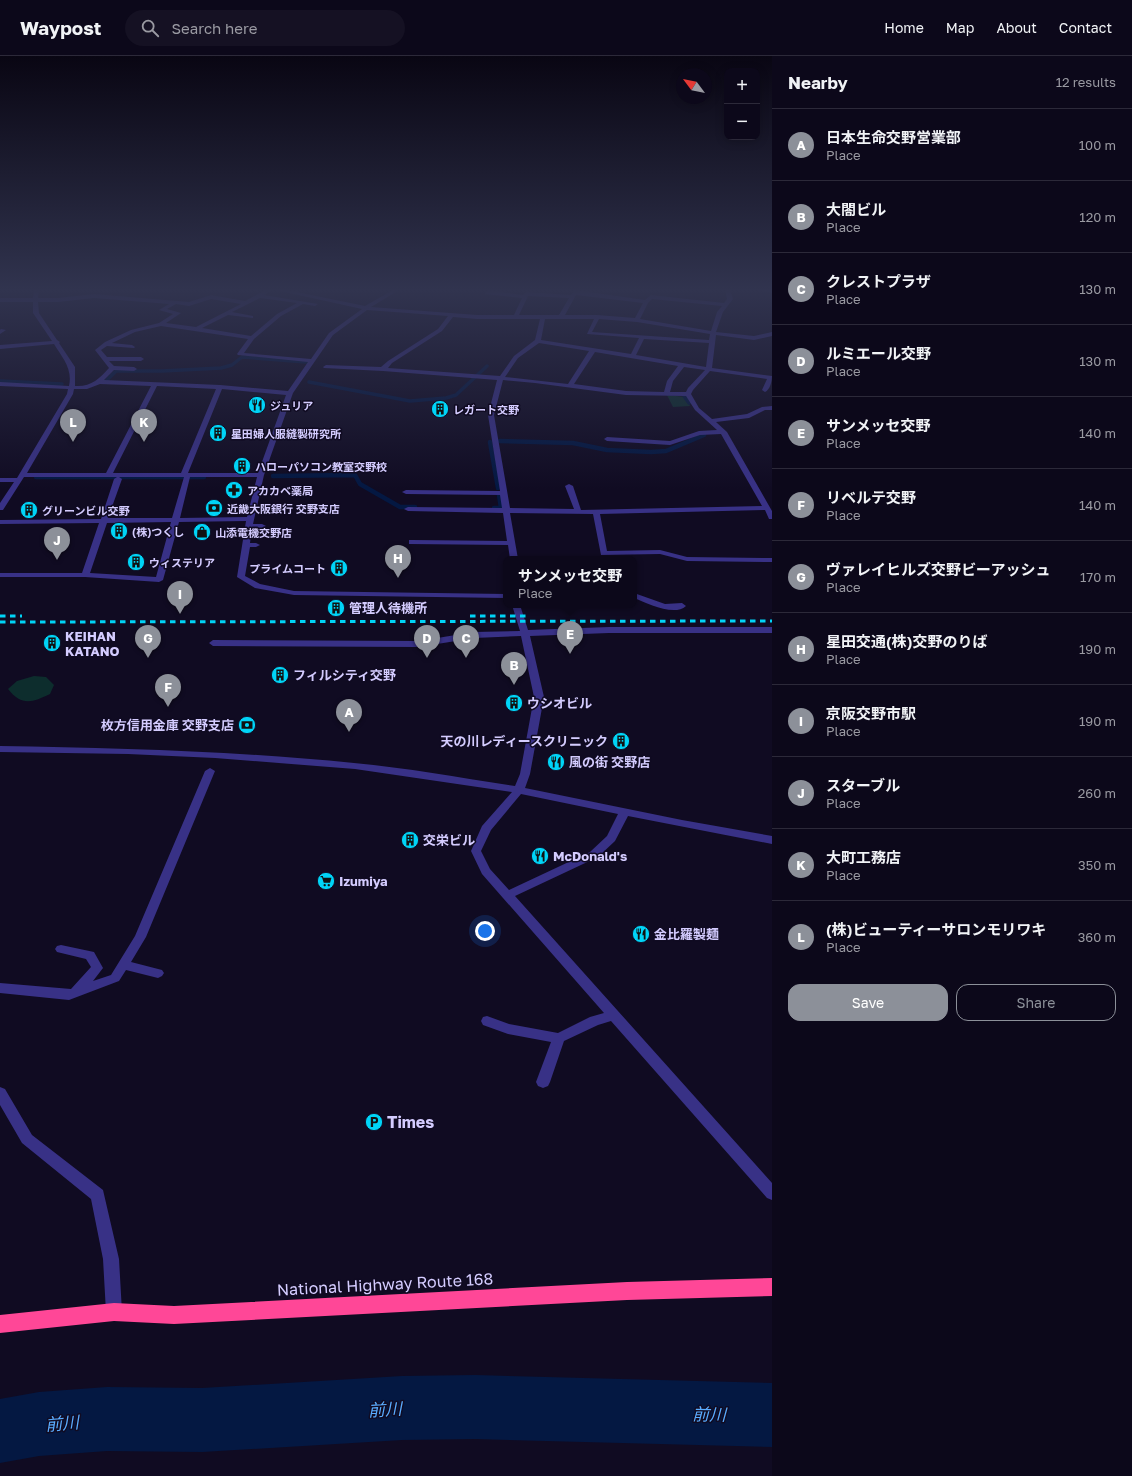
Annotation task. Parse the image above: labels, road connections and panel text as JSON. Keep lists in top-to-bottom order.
{
  "streets": {
    "highway": ["National Highway Route 168"]
  },
  "water": ["前川"],
  "places": {
    "restaurant": [
      "ジュリア",
      "風の街 交野店",
      "McDonald's",
      "金比羅製麺"
    ],
    "building": [
      "レガート交野",
      "星田婦人服縫製研究所",
      "ハローパソコン教室交野校",
      "グリーンビル交野",
      "(株)つくし",
      "ウィステリア",
      "プライムコート",
      "管理人待機所",
      "KEIHAN KATANO",
      "フィルシティ交野",
      "ウシオビル",
      "天の川レディースクリニック",
      "交栄ビル"
    ],
    "pharmacy": ["アカカベ薬局"],
    "bank": ["近畿大阪銀行 交野支店", "枚方信用金庫 交野支店"],
    "shop": ["山添電機交野店"],
    "supermarket": ["Izumiya"],
    "parking": ["Times"]
  },
  "north": "top left",
  "page": {
    "header": "Waypost",
    "search": "Search here",
    "nav": [
      "Home",
      "Map",
      "About",
      "Contact"
    ],
    "heading": ["Nearby", "12 results"],
    "map_buttons": ["+", "−"],
    "list": [
      {
        "mark": "A",
        "name": "日本生命交野営業部",
        "note": "Place",
        "value": "100 m"
      },
      {
        "mark": "B",
        "name": "大閤ビル",
        "note": "Place",
        "value": "120 m"
      },
      {
        "mark": "C",
        "name": "クレストプラザ",
        "note": "Place",
        "value": "130 m"
      },
      {
        "mark": "D",
        "name": "ルミエール交野",
        "note": "Place",
        "value": "130 m"
      },
      {
        "mark": "E",
        "name": "サンメッセ交野",
        "note": "Place",
        "value": "140 m"
      },
      {
        "mark": "F",
        "name": "リベルテ交野",
        "note": "Place",
        "value": "140 m"
      },
      {
        "mark": "G",
        "name": "ヴァレイヒルズ交野ビーアッシュ",
        "note": "Place",
        "value": "170 m"
      },
      {
        "mark": "H",
        "name": "星田交通(株)交野のりば",
        "note": "Place",
        "value": "190 m"
      },
      {
        "mark": "I",
        "name": "京阪交野市駅",
        "note": "Place",
        "value": "190 m"
      },
      {
        "mark": "J",
        "name": "スターブル",
        "note": "Place",
        "value": "260 m"
      },
      {
        "mark": "K",
        "name": "大町工務店",
        "note": "Place",
        "value": "350 m"
      },
      {
        "mark": "L",
        "name": "(株)ビューティーサロンモリワキ",
        "note": "Place",
        "value": "360 m"
      }
    ],
    "pins": [
      "K",
      "L",
      "J",
      "H",
      "I",
      "E",
      "C",
      "D",
      "G",
      "B",
      "F",
      "A"
    ],
    "popup": ["サンメッセ交野", "Place"],
    "buttons": ["Save", "Share"]
  }
}
